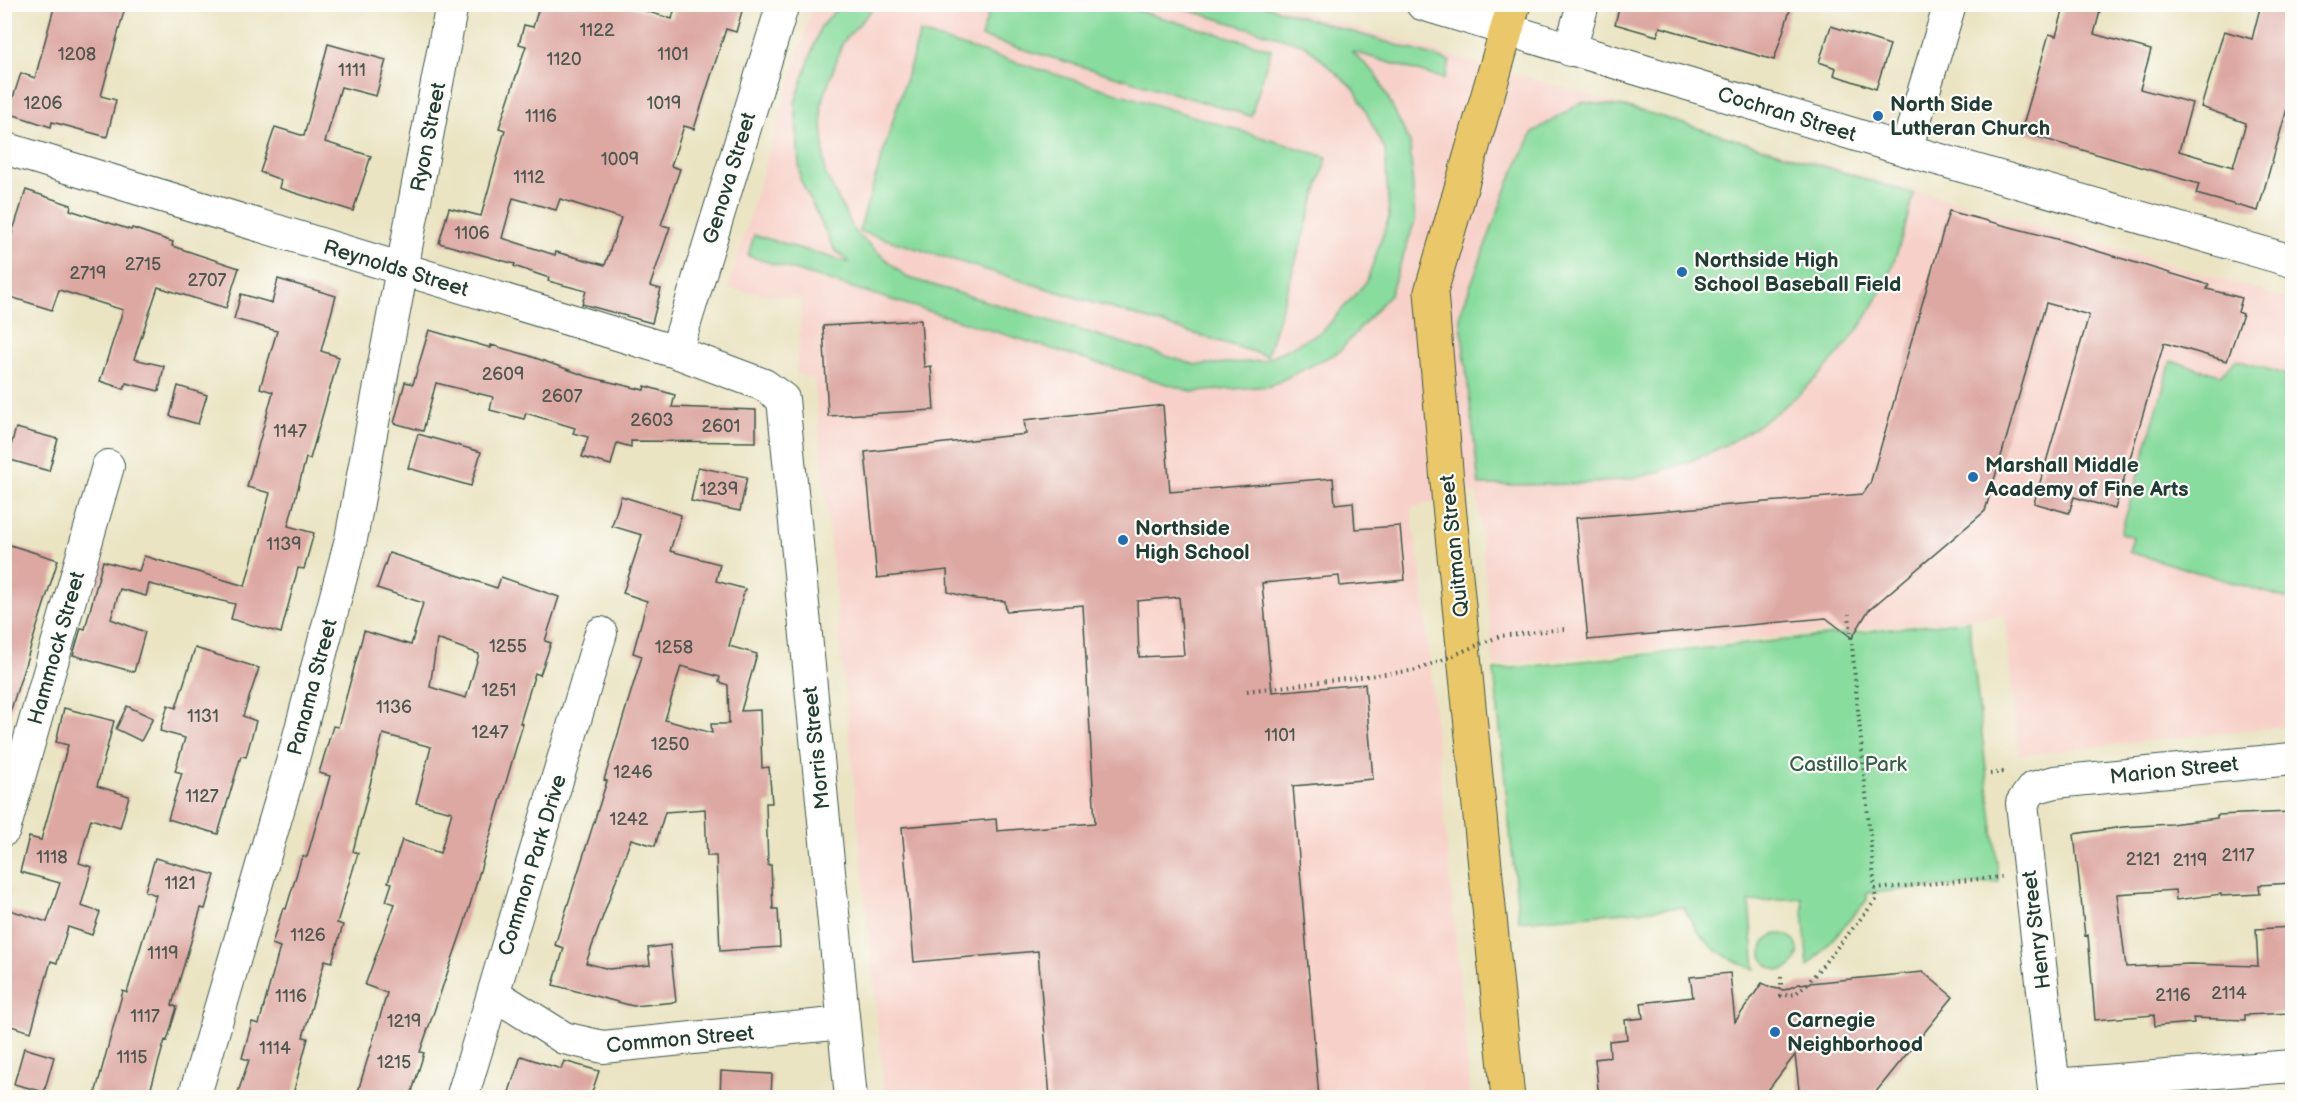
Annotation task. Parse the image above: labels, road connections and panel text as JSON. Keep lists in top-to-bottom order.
{
  "streets": {
    "main road": ["Quitman Street"],
    "street": [
      "Cochran Street",
      "Ryon Street",
      "Genova Street",
      "Reynolds Street",
      "Hammock Street",
      "Panama Street",
      "Morris Street",
      "Marion Street",
      "Common Park Drive",
      "Henry Street",
      "Common Street"
    ]
  },
  "crossings": [
    ["Cochran Street", "Quitman Street"],
    ["Ryon Street", "Reynolds Street"],
    ["Ryon Street", "Panama Street"],
    ["Genova Street", "Reynolds Street"],
    ["Reynolds Street", "Panama Street"],
    ["Reynolds Street", "Morris Street"],
    ["Morris Street", "Common Street"],
    ["Marion Street", "Henry Street"],
    ["Common Park Drive", "Common Street"]
  ],
  "parks": ["Castillo Park"],
  "places": [
    "North Side Lutheran Church",
    "Northside High School Baseball Field",
    "Marshall Middle Academy of Fine Arts",
    "Northside High School",
    "Carnegie Neighborhood"
  ],
  "house_numbers": [
    "1122",
    "1208",
    "1101",
    "1120",
    "1111",
    "1206",
    "1019",
    "1116",
    "1009",
    "1112",
    "1106",
    "2715",
    "2719",
    "2707",
    "2609",
    "2607",
    "2603",
    "2601",
    "1147",
    "1239",
    "1139",
    "1255",
    "1258",
    "1251",
    "1136",
    "1131",
    "1247",
    "1101",
    "1250",
    "1246",
    "1127",
    "1242",
    "2117",
    "1118",
    "2121",
    "2119",
    "1121",
    "1126",
    "1119",
    "2114",
    "2116",
    "1116",
    "1117",
    "1219",
    "1114",
    "1115",
    "1215"
  ]
}
